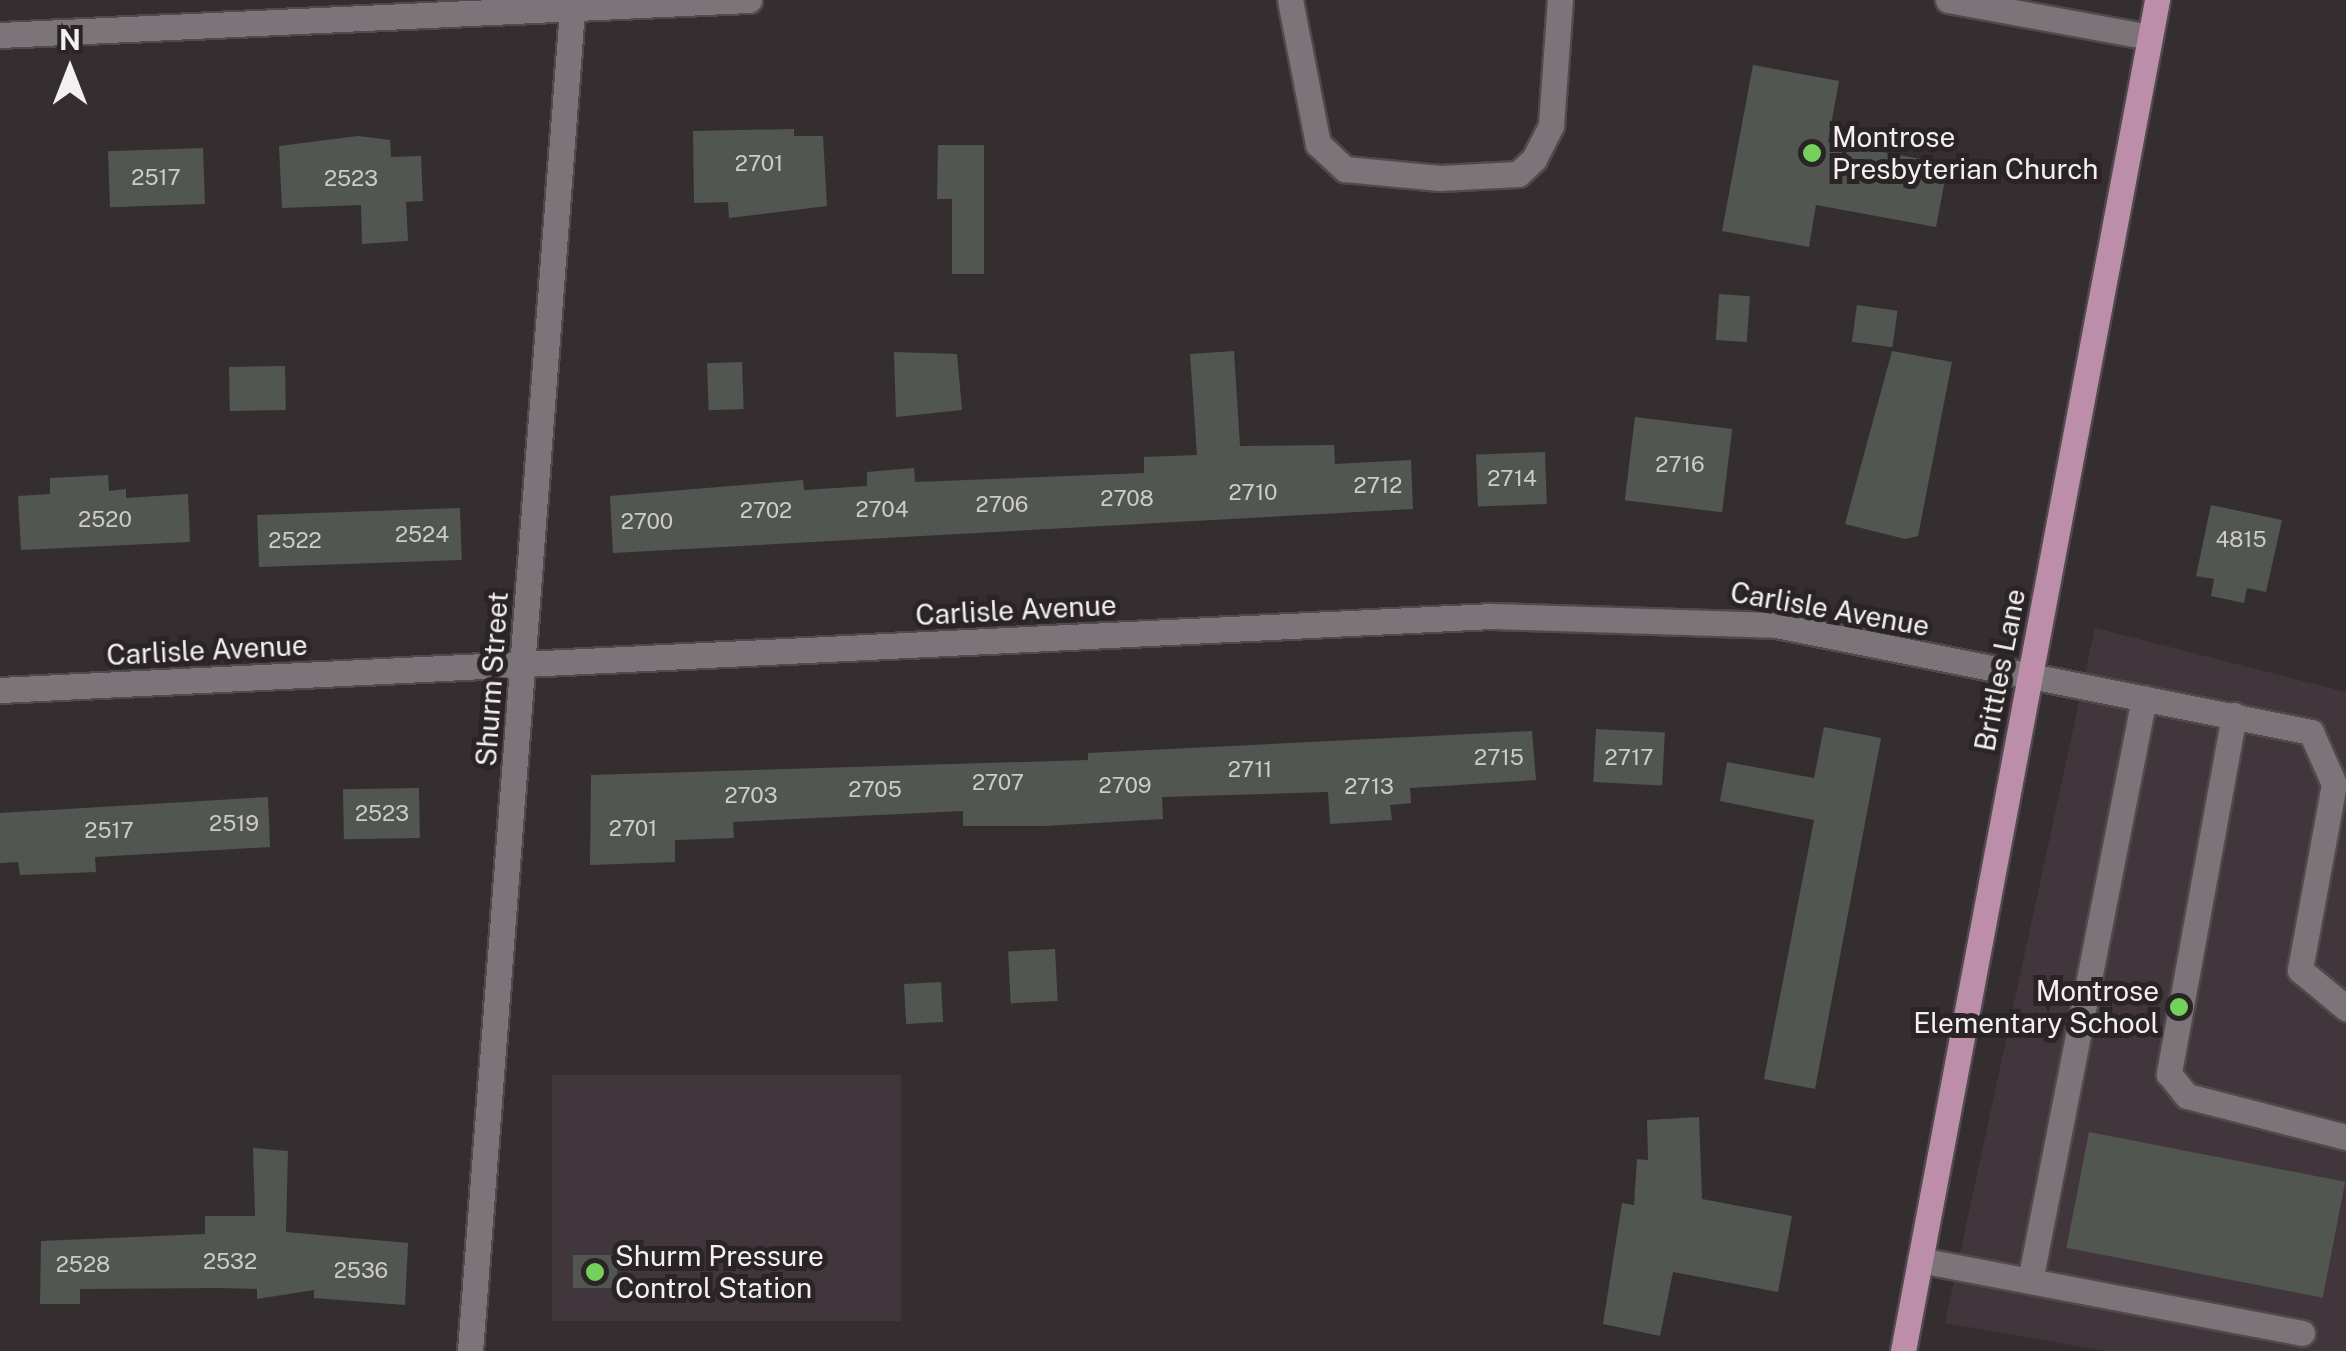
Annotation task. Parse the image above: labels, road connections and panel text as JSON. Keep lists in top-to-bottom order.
{
  "streets": {
    "main road": ["Brittles Lane"],
    "street": ["Carlisle Avenue", "Shurm Street"]
  },
  "crossings": [
    ["Carlisle Avenue", "Brittles Lane"],
    ["Carlisle Avenue", "Shurm Street"]
  ],
  "places": ["Montrose Presbyterian Church", "Montrose Elementary School", "Shurm Pressure Control Station"],
  "house_numbers": [
    "2701",
    "2517",
    "2523",
    "2716",
    "2714",
    "2712",
    "2710",
    "2708",
    "2706",
    "2704",
    "2702",
    "2520",
    "2700",
    "2524",
    "4815",
    "2522",
    "2715",
    "2717",
    "2711",
    "2707",
    "2709",
    "2713",
    "2705",
    "2703",
    "2523",
    "2519",
    "2701",
    "2517",
    "2532",
    "2528",
    "2536"
  ],
  "north": "top"
}
